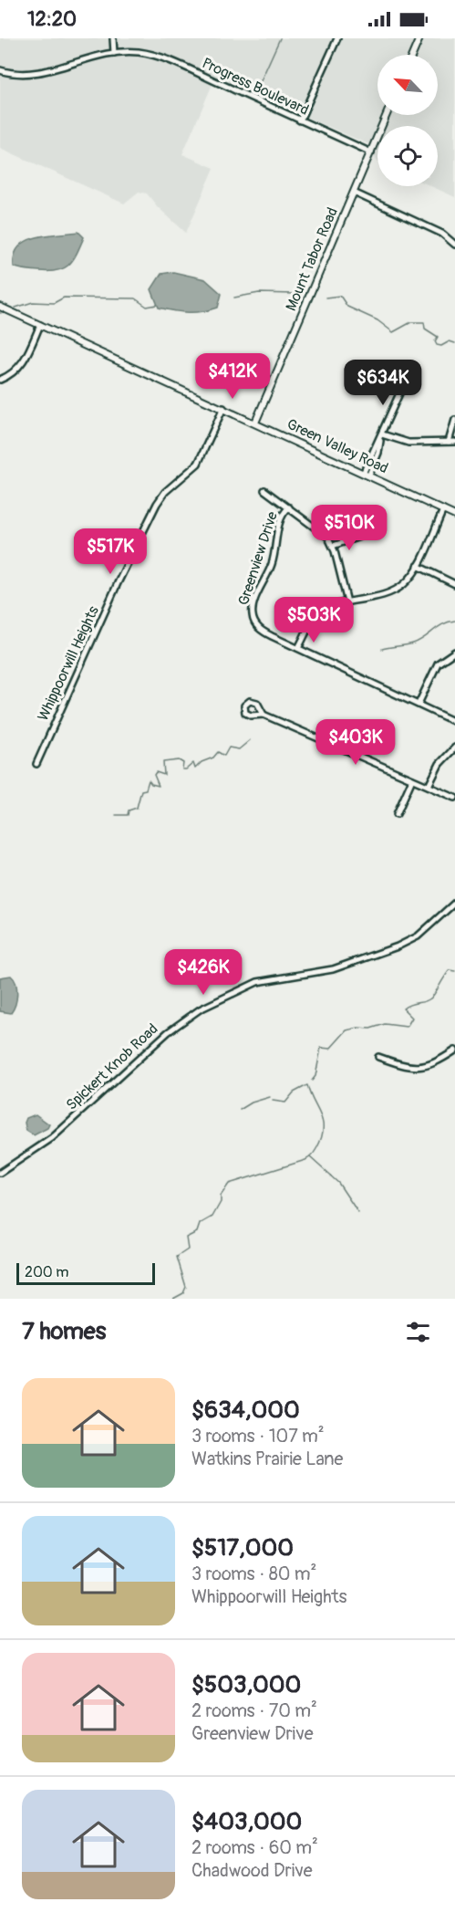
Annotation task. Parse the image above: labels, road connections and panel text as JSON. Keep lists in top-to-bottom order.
{
  "streets": {
    "street": [
      "Progress Boulevard",
      "Mount Tabor Road",
      "Green Valley Road",
      "Greenview Drive",
      "Whippoorwill Heights",
      "Spickert Knob Road"
    ]
  },
  "crossings": [
    ["Progress Boulevard", "Mount Tabor Road"],
    ["Mount Tabor Road", "Green Valley Road"],
    ["Green Valley Road", "Whippoorwill Heights"]
  ],
  "scale_bar": "200 m",
  "north": "top left",
  "page": {
    "status": "12:20",
    "price": [
      "$412K",
      "$634K",
      "$510K",
      "$517K",
      "$503K",
      "$403K",
      "$426K"
    ],
    "scale": "200 m",
    "heading": "7 homes",
    "list": [
      {
        "name": "$634,000",
        "note": "3 rooms · 107 m² · Watkins Prairie Lane"
      },
      {
        "name": "$517,000",
        "note": "3 rooms · 80 m² · Whippoorwill Heights"
      },
      {
        "name": "$503,000",
        "note": "2 rooms · 70 m² · Greenview Drive"
      },
      {
        "name": "$403,000",
        "note": "2 rooms · 60 m² · Chadwood Drive"
      }
    ]
  }
}
